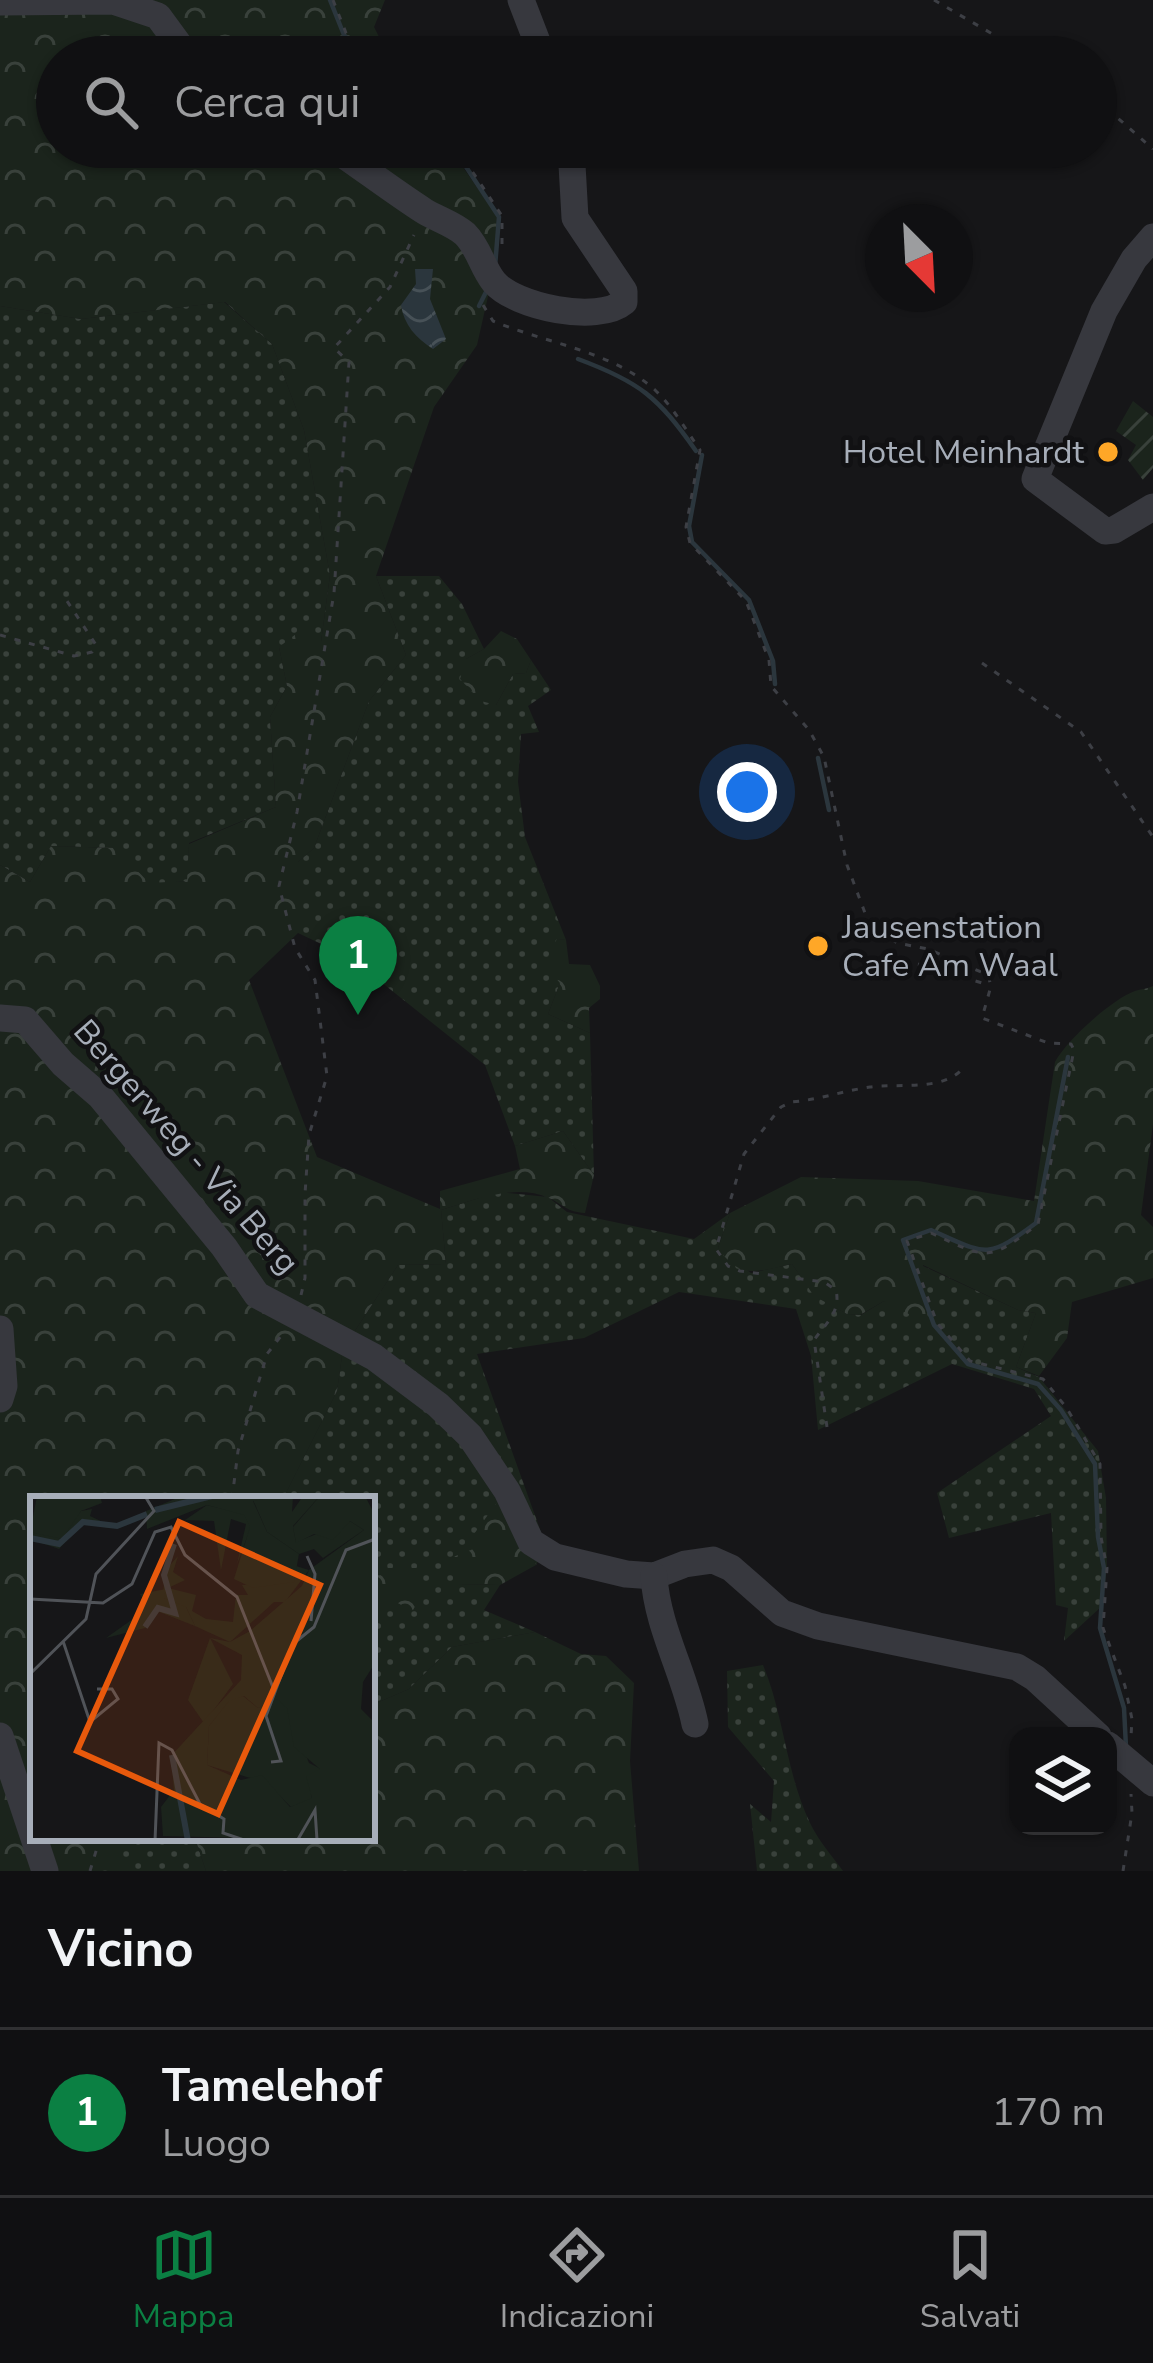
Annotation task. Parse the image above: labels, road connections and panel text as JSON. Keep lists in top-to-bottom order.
{
  "streets": {
    "street": ["Bergerweg - Via Berg"]
  },
  "places": ["Hotel Meinhardt", "Jausenstation Cafe Am Waal"],
  "north": "bottom right",
  "page": {
    "search": "Cerca qui",
    "pins": "1",
    "heading": "Vicino",
    "list": [
      {
        "mark": "1",
        "name": "Tamelehof",
        "note": "Luogo",
        "value": "170 m"
      }
    ],
    "nav": ["Mappa", "Indicazioni", "Salvati"]
  }
}
